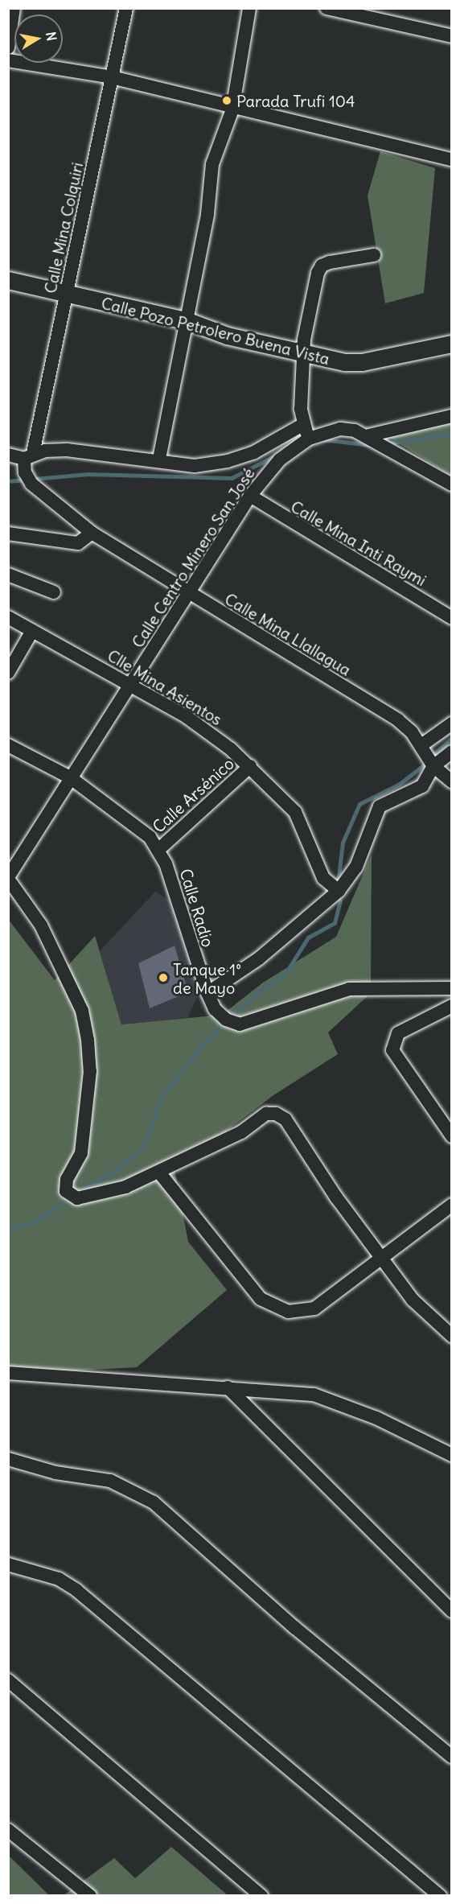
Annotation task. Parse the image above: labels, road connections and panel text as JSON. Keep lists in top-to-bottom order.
{
  "streets": {
    "street": [
      "Calle Mina Colquiri",
      "Calle Pozo Petrolero Buena Vista",
      "Calle Mina Inti Raymi",
      "Calle Centro Minero San José",
      "Calle Mina Llallagua",
      "Clle Mina Asientos",
      "Calle Arsénico",
      "Calle Radio"
    ]
  },
  "crossings": [
    ["Calle Mina Colquiri", "Calle Pozo Petrolero Buena Vista"],
    ["Calle Mina Colquiri", "Calle Mina Llallagua"],
    ["Calle Mina Inti Raymi", "Calle Centro Minero San José"],
    ["Calle Centro Minero San José", "Calle Mina Llallagua"],
    ["Calle Centro Minero San José", "Clle Mina Asientos"],
    ["Calle Centro Minero San José", "Calle Radio"],
    ["Clle Mina Asientos", "Calle Arsénico"],
    ["Calle Arsénico", "Calle Radio"]
  ],
  "places": ["Parada Trufi 104", "Tanque 1° de Mayo"],
  "north": "right"
}
